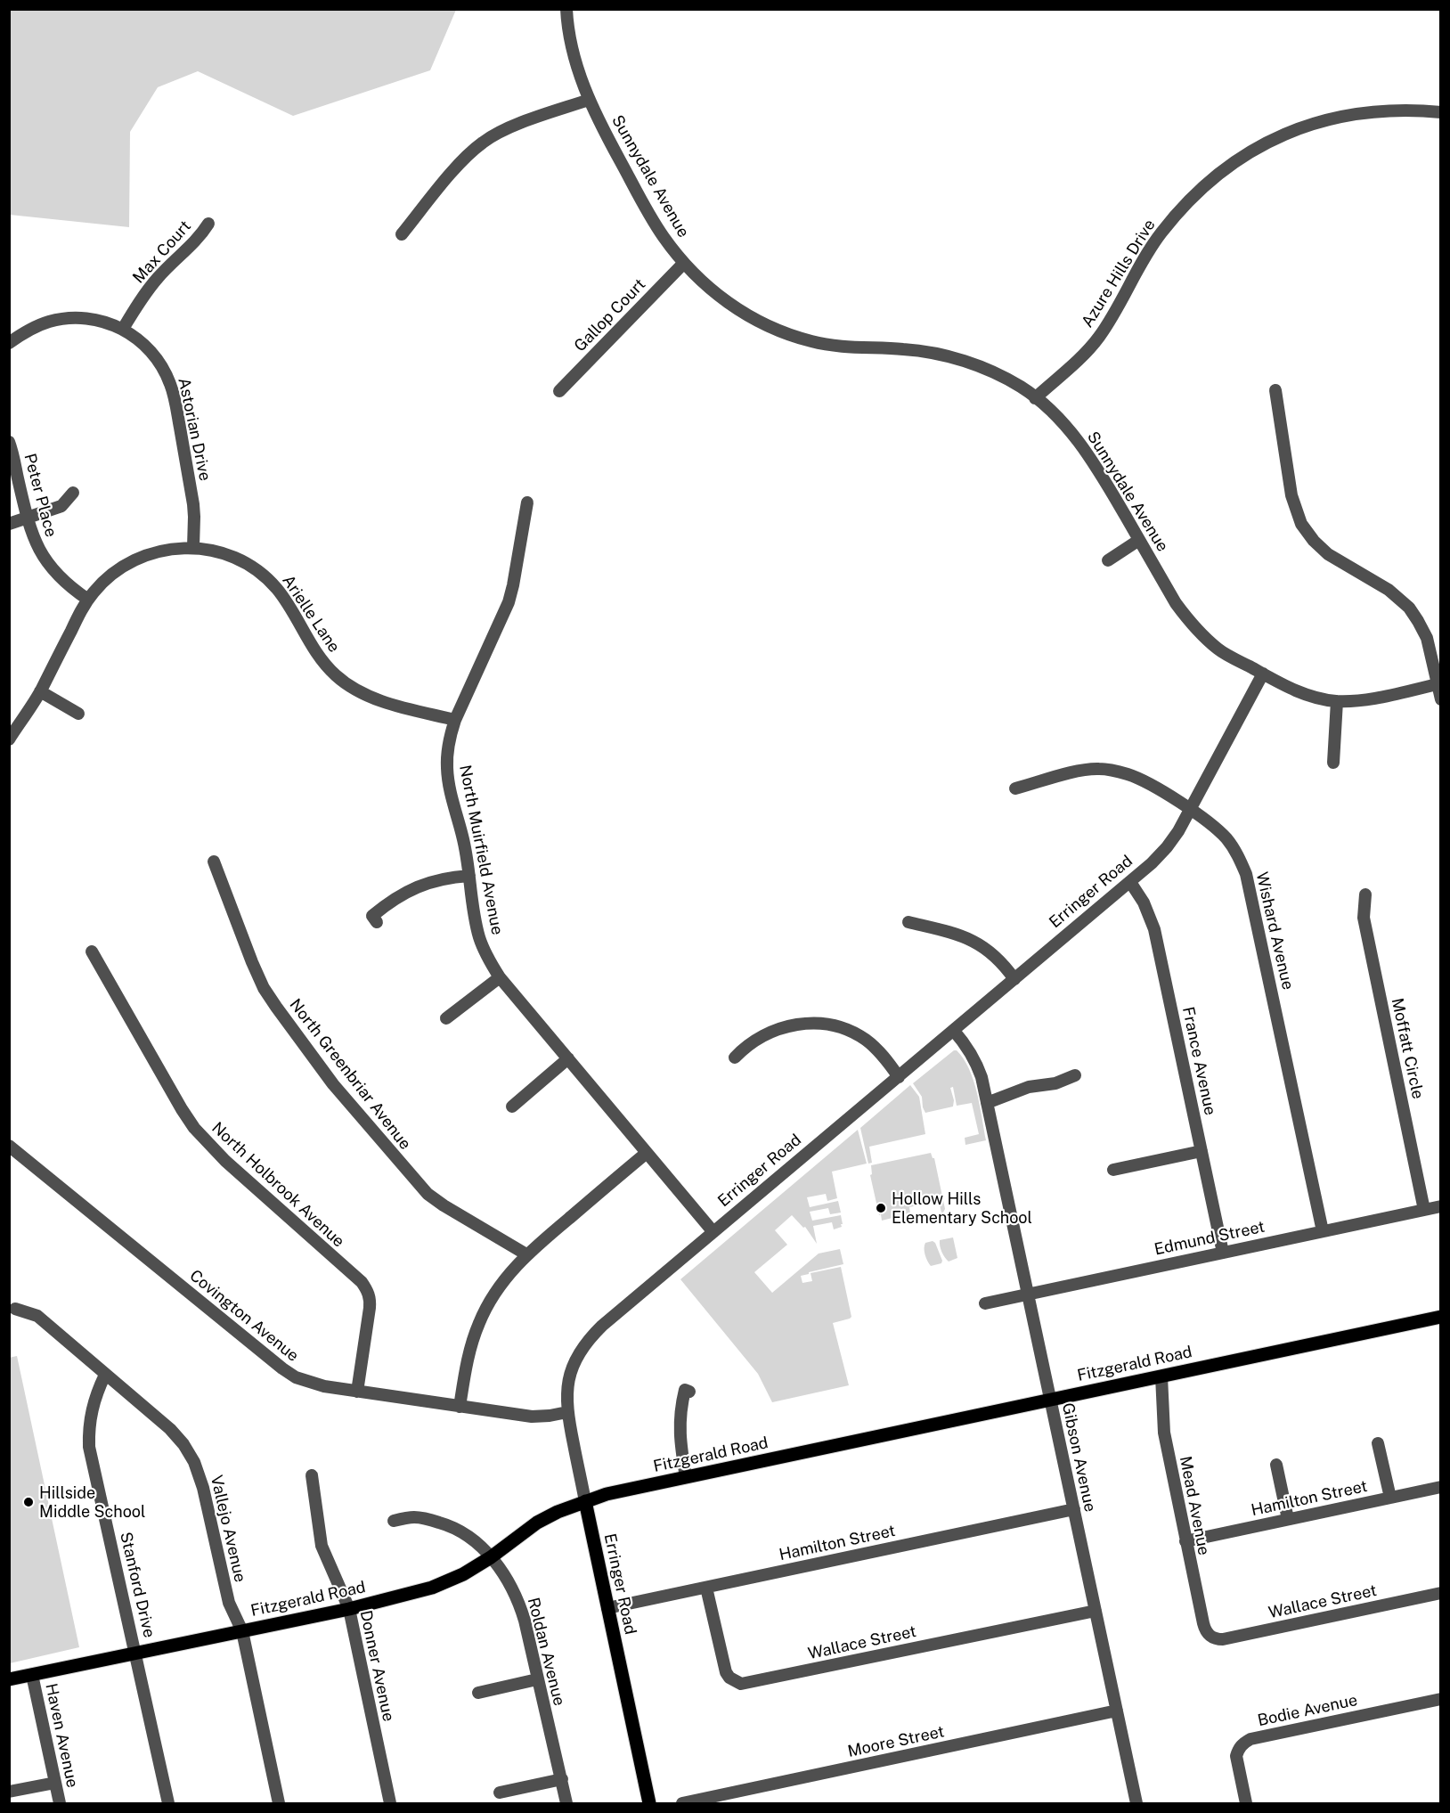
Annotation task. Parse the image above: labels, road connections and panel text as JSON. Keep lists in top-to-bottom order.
{
  "streets": {
    "main road": ["Erringer Road", "Fitzgerald Road"],
    "street": [
      "Sunnydale Avenue",
      "Max Court",
      "Azure Hills Drive",
      "Gallop Court",
      "Astorian Drive",
      "Peter Place",
      "Arielle Lane",
      "North Muirfield Avenue",
      "Wishard Avenue",
      "Moffatt Circle",
      "France Avenue",
      "North Greenbriar Avenue",
      "North Holbrook Avenue",
      "Edmund Street",
      "Covington Avenue",
      "Gibson Avenue",
      "Hamilton Street",
      "Mead Avenue",
      "Vallejo Avenue",
      "Stanford Drive",
      "Wallace Street",
      "Roldan Avenue",
      "Donner Avenue",
      "Bodie Avenue",
      "Haven Avenue",
      "Moore Street"
    ]
  },
  "crossings": [
    ["Sunnydale Avenue", "Azure Hills Drive"],
    ["Sunnydale Avenue", "Gallop Court"],
    ["Sunnydale Avenue", "Erringer Road"],
    ["Max Court", "Astorian Drive"],
    ["Astorian Drive", "Arielle Lane"],
    ["Peter Place", "Arielle Lane"],
    ["Arielle Lane", "North Muirfield Avenue"],
    ["North Muirfield Avenue", "Erringer Road"],
    ["Erringer Road", "Wishard Avenue"],
    ["Erringer Road", "France Avenue"],
    ["Erringer Road", "Covington Avenue"],
    ["Erringer Road", "Fitzgerald Road"],
    ["Erringer Road", "Gibson Avenue"],
    ["Erringer Road", "Hamilton Street"],
    ["Wishard Avenue", "Edmund Street"],
    ["Moffatt Circle", "Edmund Street"],
    ["France Avenue", "Edmund Street"],
    ["North Holbrook Avenue", "Covington Avenue"],
    ["Edmund Street", "Gibson Avenue"],
    ["Fitzgerald Road", "Gibson Avenue"],
    ["Fitzgerald Road", "Mead Avenue"],
    ["Fitzgerald Road", "Vallejo Avenue"],
    ["Fitzgerald Road", "Stanford Drive"],
    ["Fitzgerald Road", "Roldan Avenue"],
    ["Fitzgerald Road", "Donner Avenue"],
    ["Fitzgerald Road", "Haven Avenue"],
    ["Gibson Avenue", "Hamilton Street"],
    ["Gibson Avenue", "Wallace Street"],
    ["Gibson Avenue", "Moore Street"],
    ["Hamilton Street", "Mead Avenue"],
    ["Hamilton Street", "Wallace Street"],
    ["Mead Avenue", "Wallace Street"],
    ["Vallejo Avenue", "Stanford Drive"]
  ],
  "places": ["Hollow Hills Elementary School", "Hillside Middle School"]
}
